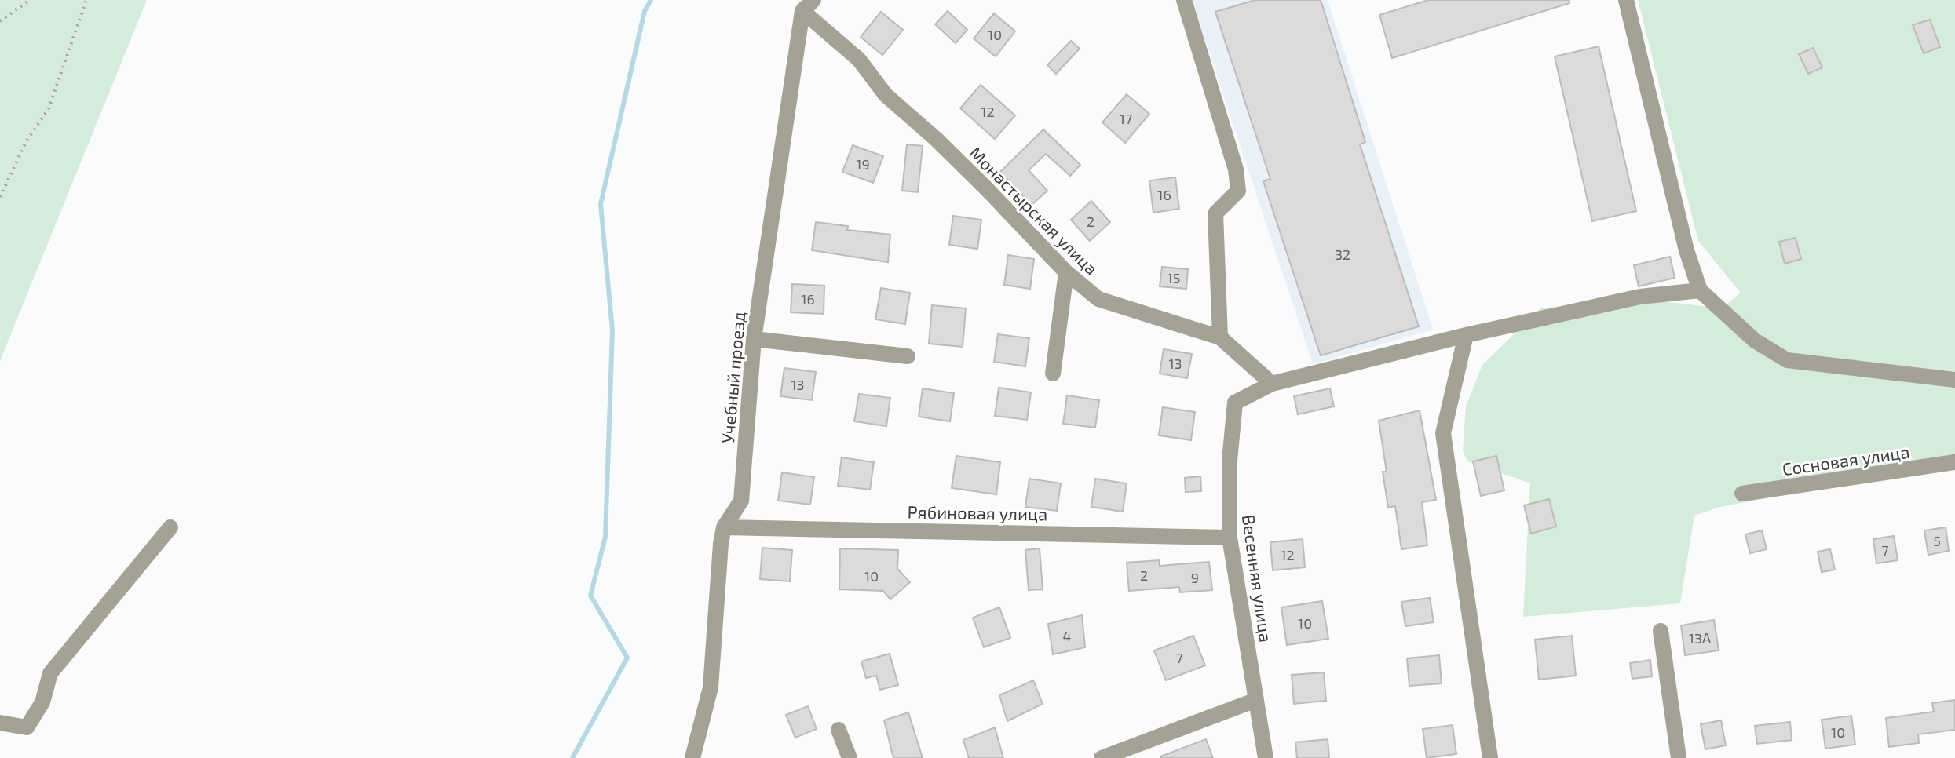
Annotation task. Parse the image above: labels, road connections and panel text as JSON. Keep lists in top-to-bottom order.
{
  "streets": {
    "street": [
      "Монастырская улица",
      "Учебный проезд",
      "Сосновая улица",
      "Рябиновая улица",
      "Весенняя улица"
    ]
  },
  "crossings": [
    ["Монастырская улица", "Учебный проезд"],
    ["Монастырская улица", "Весенняя улица"],
    ["Учебный проезд", "Рябиновая улица"],
    ["Рябиновая улица", "Весенняя улица"]
  ],
  "house_numbers": [
    "10",
    "12",
    "17",
    "19",
    "16",
    "2",
    "32",
    "15",
    "16",
    "13",
    "13",
    "5",
    "7",
    "12",
    "2",
    "10",
    "9",
    "10",
    "4",
    "13А",
    "7",
    "10"
  ]
}
